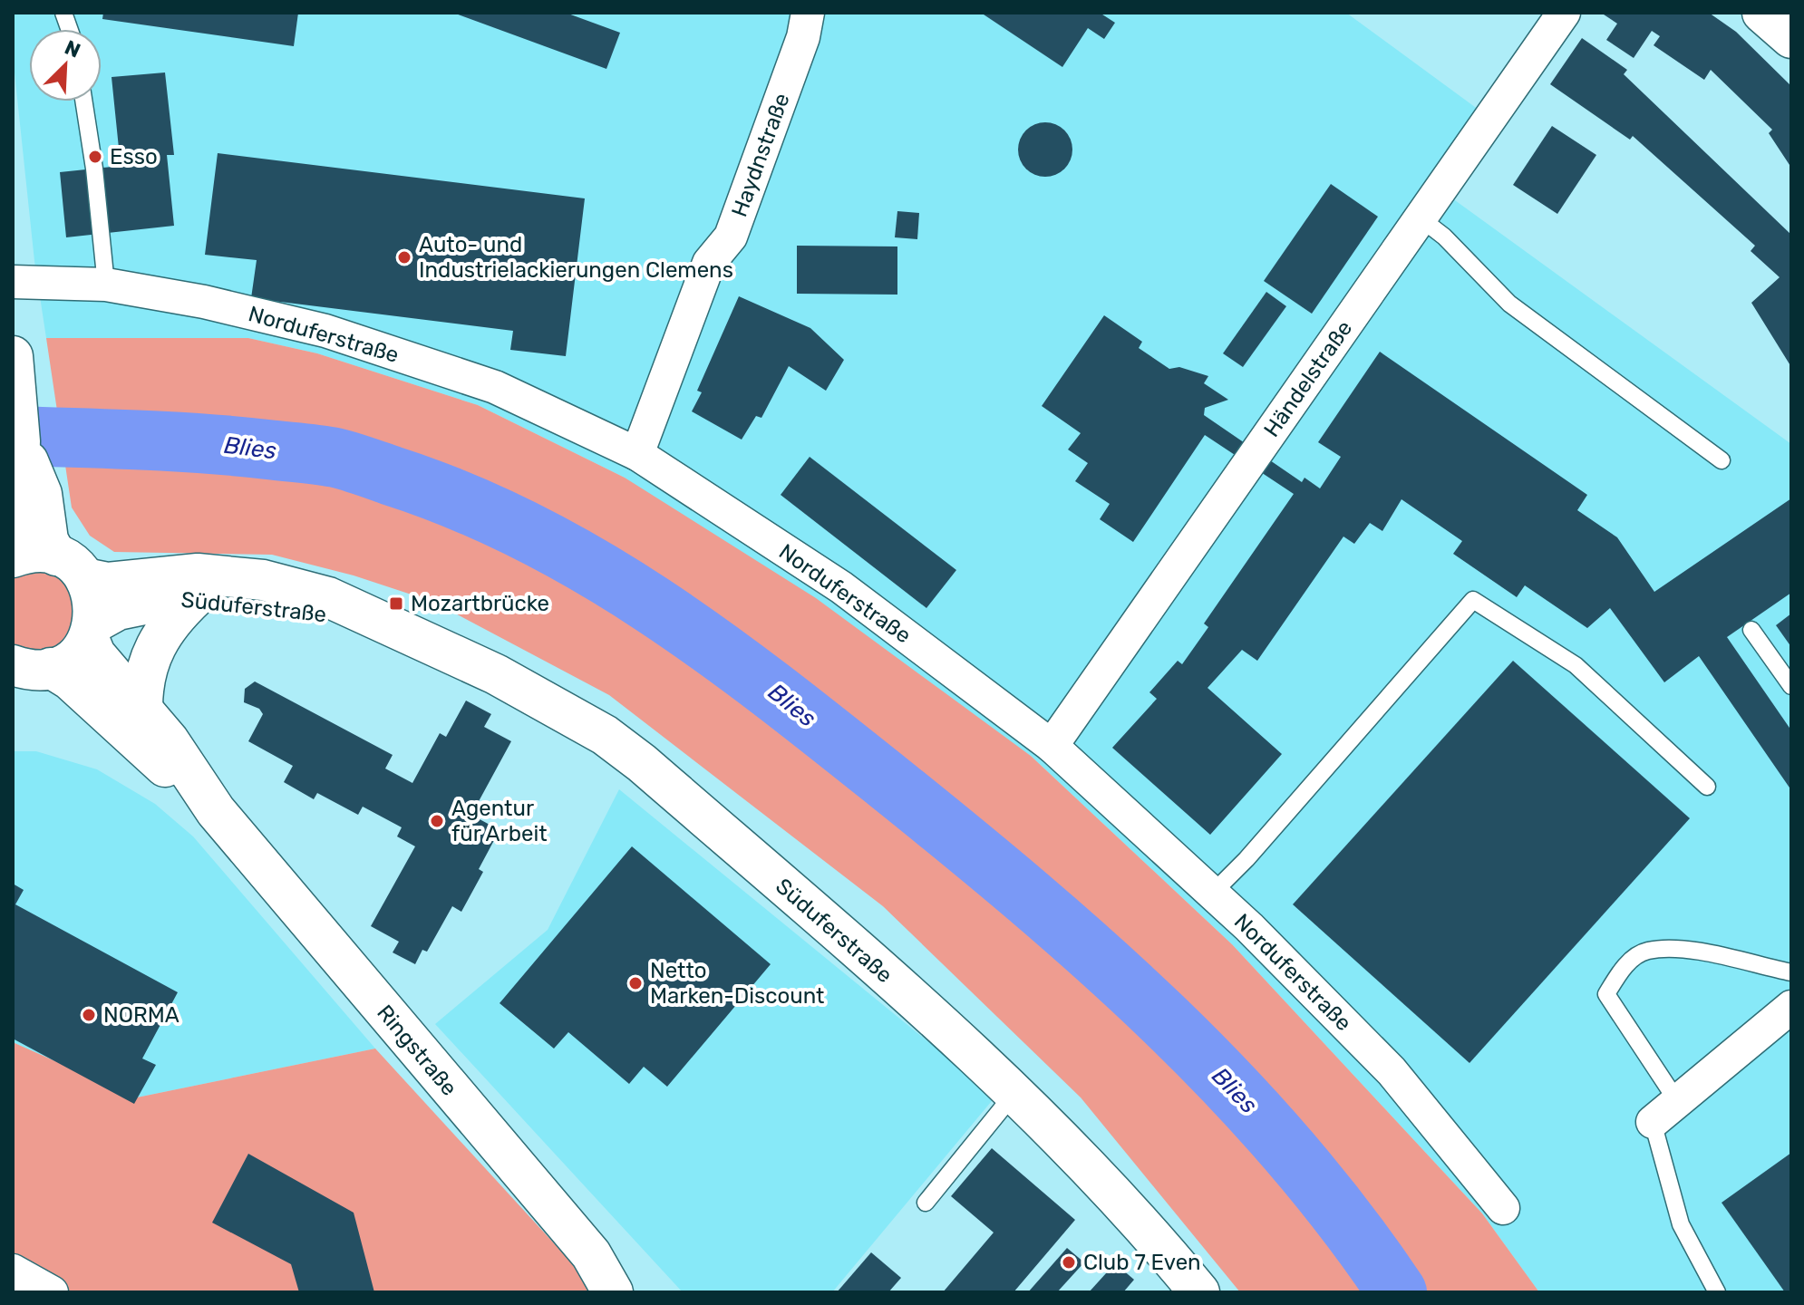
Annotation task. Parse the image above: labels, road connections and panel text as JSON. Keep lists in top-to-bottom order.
{
  "streets": {
    "main road": ["Süduferstraße", "Ringstraße"],
    "street": ["Haydnstraße", "Norduferstraße", "Händelstraße"]
  },
  "crossings": [
    ["Haydnstraße", "Norduferstraße"],
    ["Norduferstraße", "Händelstraße"],
    ["Süduferstraße", "Ringstraße"]
  ],
  "water": ["Blies"],
  "places": {
    "other": [
      "Esso",
      "Auto- und Industrielackierungen Clemens",
      "Agentur für Arbeit",
      "Netto Marken-Discount",
      "NORMA",
      "Club 7 Even"
    ],
    "transit": ["Mozartbrücke"]
  },
  "north": "top right"
}
